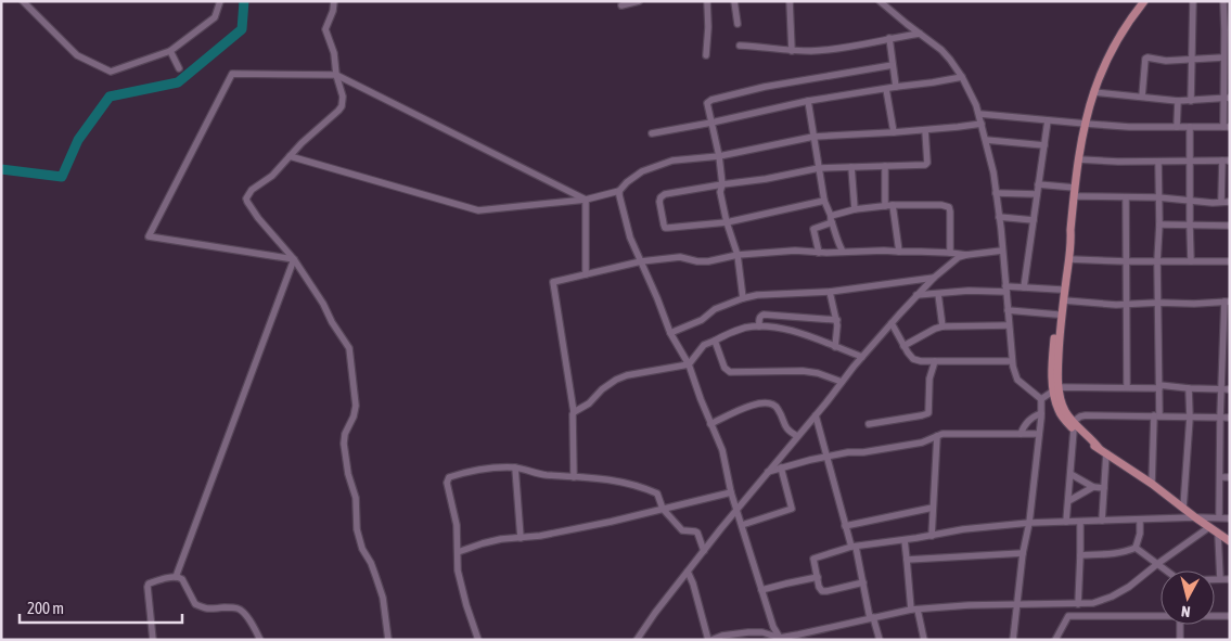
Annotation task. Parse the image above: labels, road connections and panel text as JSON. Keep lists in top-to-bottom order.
{
  "scale_bar": "200 m",
  "north": "bottom"
}
